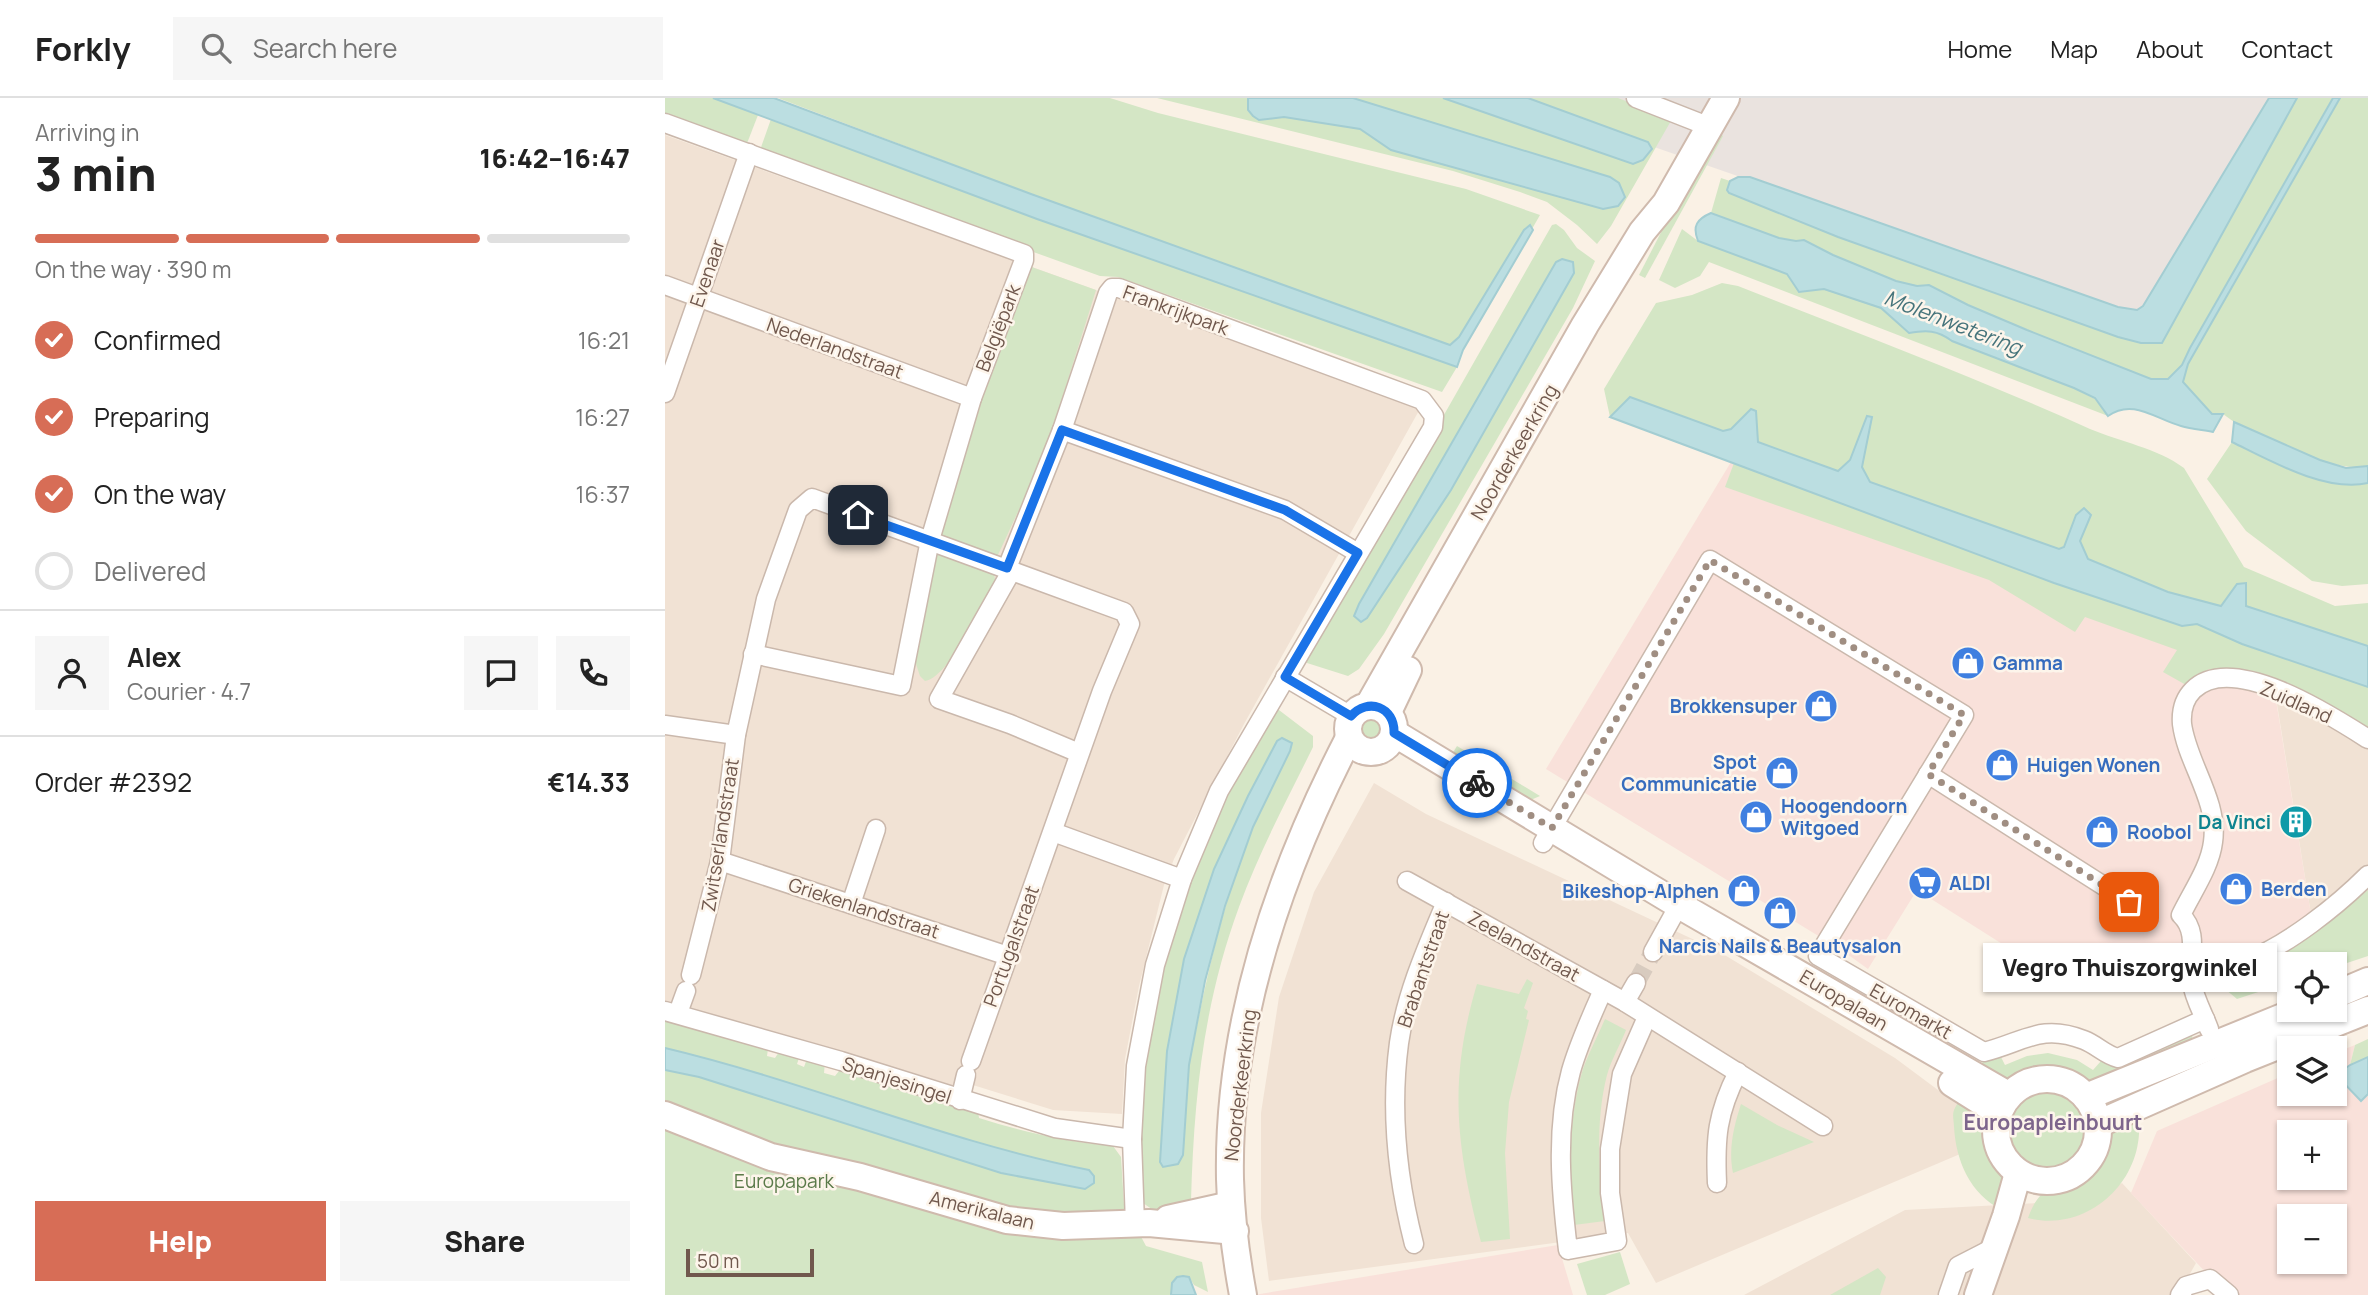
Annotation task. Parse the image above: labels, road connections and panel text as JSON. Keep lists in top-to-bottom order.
{
  "streets": {
    "street": [
      "Evenaar",
      "Frankrijkpark",
      "Belgiëpark",
      "Nederlandstraat",
      "Noorderkeerkring",
      "Zuidland",
      "Zwitserlandstraat",
      "Griekenlandstraat",
      "Portugalstraat",
      "Zeelandstraat",
      "Brabantstraat",
      "Europalaan",
      "Euromarkt",
      "Spanjesingel",
      "Amerikalaan"
    ]
  },
  "crossings": [
    ["Evenaar", "Belgiëpark"],
    ["Evenaar", "Nederlandstraat"],
    ["Frankrijkpark", "Portugalstraat"],
    ["Belgiëpark", "Nederlandstraat"],
    ["Belgiëpark", "Zwitserlandstraat"],
    ["Noorderkeerkring", "Europalaan"],
    ["Noorderkeerkring", "Amerikalaan"],
    ["Zwitserlandstraat", "Griekenlandstraat"],
    ["Zwitserlandstraat", "Spanjesingel"],
    ["Griekenlandstraat", "Portugalstraat"],
    ["Portugalstraat", "Spanjesingel"],
    ["Zeelandstraat", "Brabantstraat"],
    ["Europalaan", "Euromarkt"]
  ],
  "districts": ["Europapleinbuurt"],
  "water": ["Molenwetering"],
  "parks": ["Europapark"],
  "places": {
    "shop": [
      "Gamma",
      "Brokkensuper",
      "Huigen Wonen",
      "Spot Communicatie",
      "Hoogendoorn Witgoed",
      "Roobol",
      "Berden",
      "Bikeshop-Alphen",
      "Narcis Nails & Beautysalon"
    ],
    "building": ["Da Vinci"],
    "supermarket": ["ALDI"],
    "other": ["Vegro Thuiszorgwinkel"]
  },
  "scale_bar": "50 m",
  "page": {
    "header": "Forkly",
    "search": "Search here",
    "nav": [
      "Home",
      "Map",
      "About",
      "Contact"
    ],
    "heading": ["3 min", "Arriving in", "16:42–16:47"],
    "panel": [
      "Alex",
      "Courier · 4.7",
      "Order #2392",
      "€14.33"
    ],
    "bar": "On the way · 390 m",
    "list": [
      ["Confirmed", "16:21"],
      ["Preparing", "16:27"],
      ["On the way", "16:37"],
      "Delivered"
    ],
    "bubble": "Vegro Thuiszorgwinkel",
    "map_buttons": ["+", "−"],
    "buttons": ["Help", "Share"],
    "scale": "50 m"
  }
}
